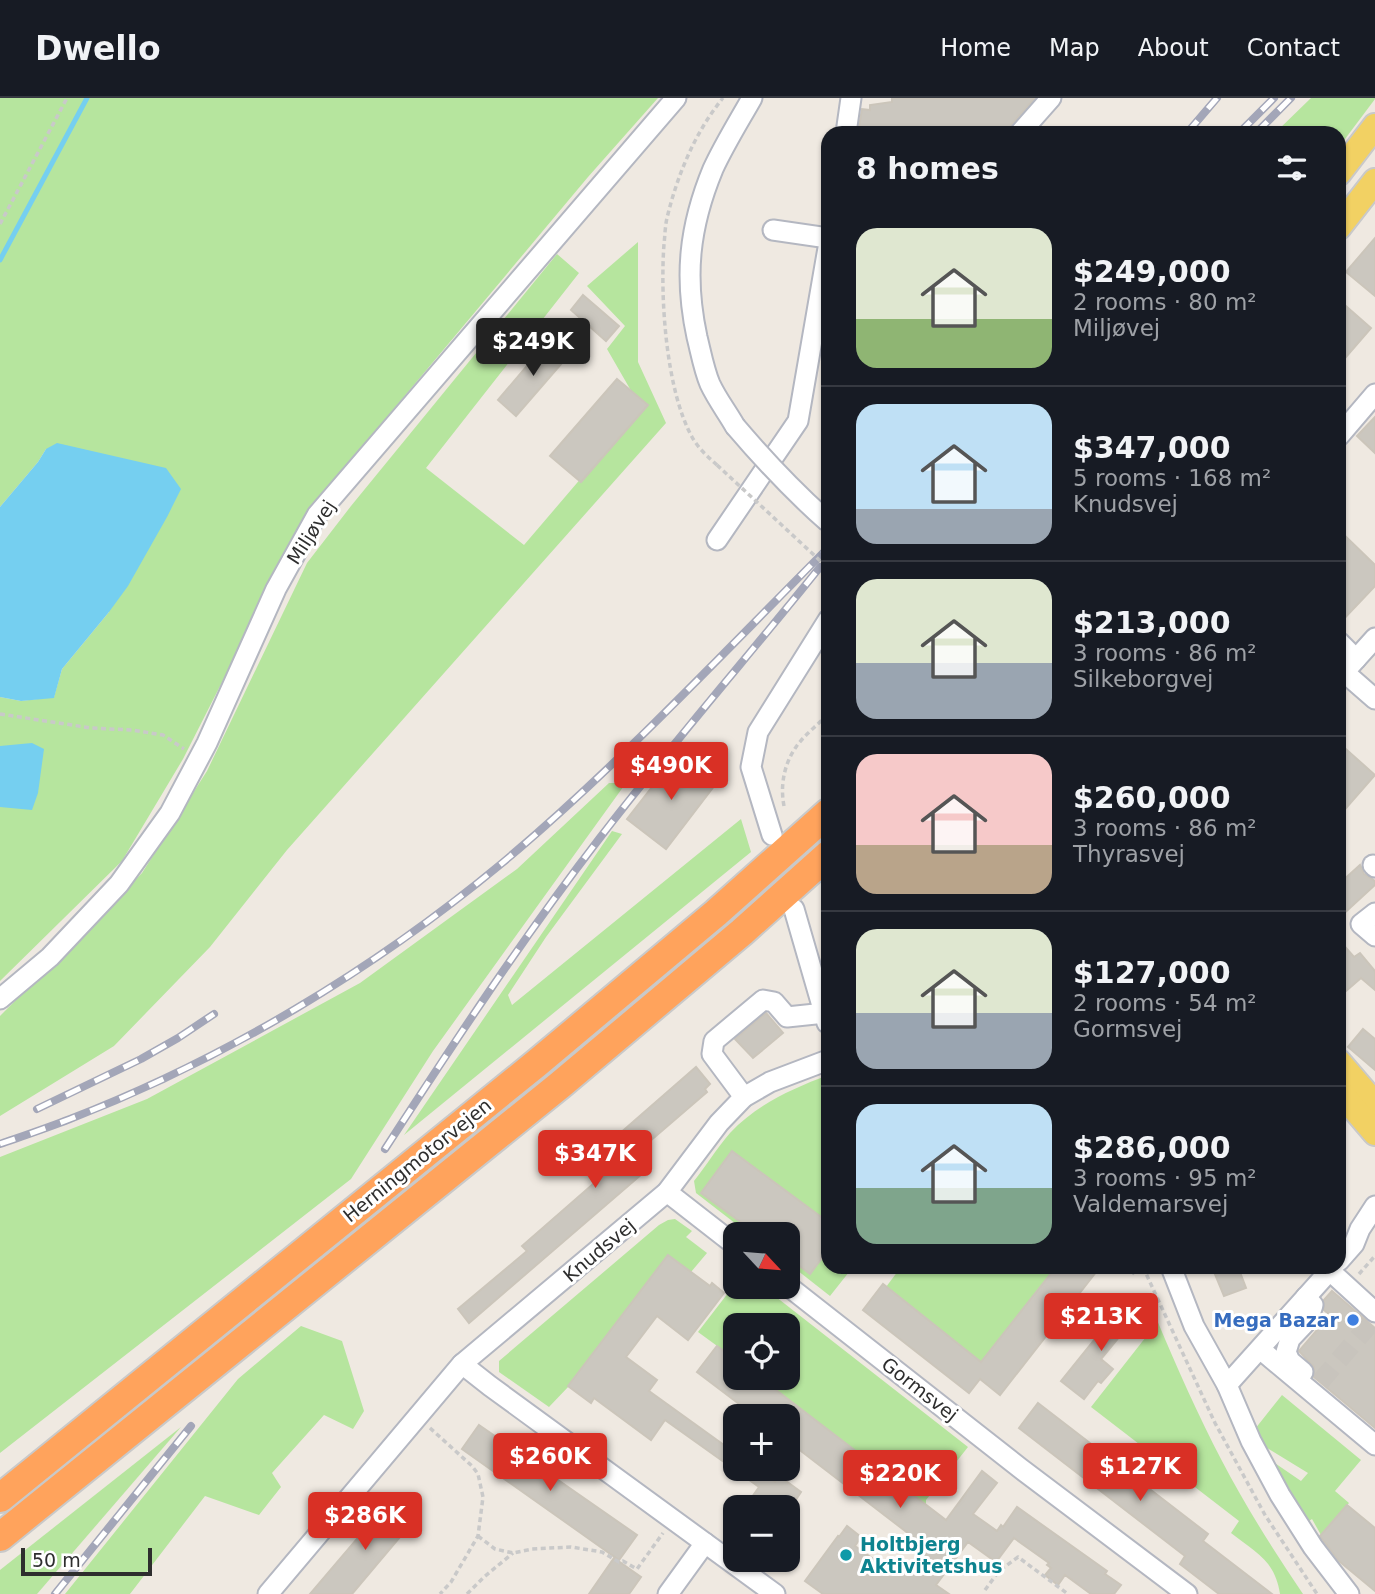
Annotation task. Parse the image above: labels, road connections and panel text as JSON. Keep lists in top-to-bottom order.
{
  "streets": {
    "highway": ["Herningmotorvejen"],
    "street": ["Miljøvej", "Knudsvej", "Gormsvej"]
  },
  "places": ["Mega Bazar", "Holtbjerg Aktivitetshus"],
  "scale_bar": "50 m",
  "north": "bottom right",
  "page": {
    "header": "Dwello",
    "nav": [
      "Home",
      "Map",
      "About",
      "Contact"
    ],
    "heading": "8 homes",
    "list": [
      {
        "name": "$249,000",
        "note": "2 rooms · 80 m² · Miljøvej"
      },
      {
        "name": "$347,000",
        "note": "5 rooms · 168 m² · Knudsvej"
      },
      {
        "name": "$213,000",
        "note": "3 rooms · 86 m² · Silkeborgvej"
      },
      {
        "name": "$260,000",
        "note": "3 rooms · 86 m² · Thyrasvej"
      },
      {
        "name": "$127,000",
        "note": "2 rooms · 54 m² · Gormsvej"
      },
      {
        "name": "$286,000",
        "note": "3 rooms · 95 m² · Valdemarsvej"
      }
    ],
    "price": [
      "$249K",
      "$490K",
      "$347K",
      "$213K",
      "$260K",
      "$127K",
      "$220K",
      "$286K"
    ],
    "map_buttons": ["+", "−"],
    "scale": "50 m"
  }
}
